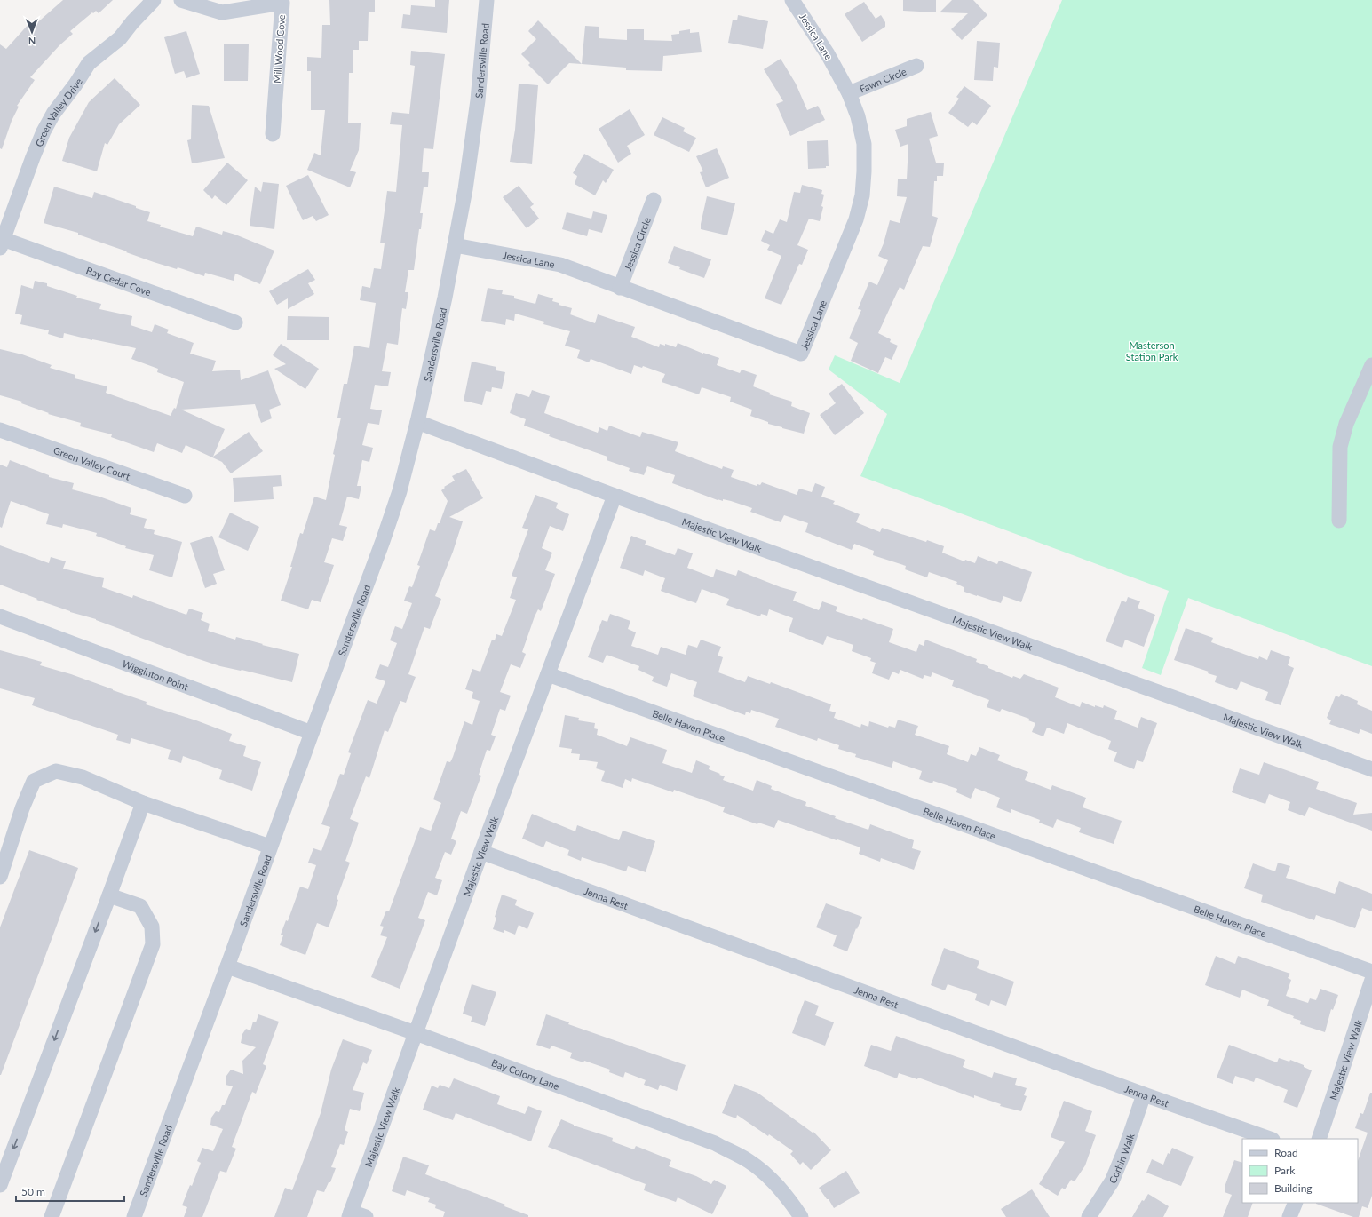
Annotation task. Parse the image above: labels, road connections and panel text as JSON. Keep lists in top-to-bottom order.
{
  "streets": {
    "street": [
      "Jessica Lane",
      "Mill Wood Cove",
      "Sandersville Road",
      "Fawn Circle",
      "Green Valley Drive",
      "Jessica Circle",
      "Bay Cedar Cove",
      "Green Valley Court",
      "Majestic View Walk",
      "Wigginton Point",
      "Belle Haven Place",
      "Jenna Rest",
      "Bay Colony Lane",
      "Corbin Walk"
    ]
  },
  "crossings": [
    ["Jessica Lane", "Sandersville Road"],
    ["Jessica Lane", "Fawn Circle"],
    ["Jessica Lane", "Jessica Circle"],
    ["Sandersville Road", "Majestic View Walk"],
    ["Sandersville Road", "Wigginton Point"],
    ["Sandersville Road", "Bay Colony Lane"],
    ["Green Valley Drive", "Bay Cedar Cove"],
    ["Majestic View Walk", "Belle Haven Place"],
    ["Majestic View Walk", "Jenna Rest"],
    ["Majestic View Walk", "Bay Colony Lane"],
    ["Jenna Rest", "Corbin Walk"]
  ],
  "parks": ["Masterson Station Park"],
  "legend": ["Road", "Park", "Building"],
  "scale_bar": "50 m",
  "north": "bottom"
}
